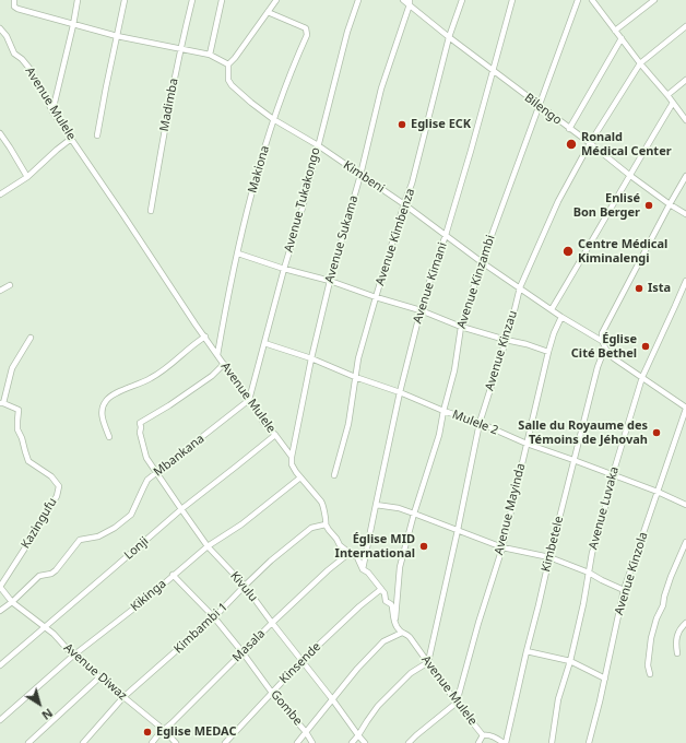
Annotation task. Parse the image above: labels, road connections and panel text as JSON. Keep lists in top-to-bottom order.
{
  "streets": {
    "street": [
      "Avenue Mulele",
      "Madimba",
      "Bilengo",
      "Makiona",
      "Kimbeni",
      "Avenue Tukakongo",
      "Avenue Kimbenza",
      "Avenue Sukama",
      "Avenue Kinzambi",
      "Avenue Kimani",
      "Avenue Kinzau",
      "Mulele 2",
      "Mbankana",
      "Avenue Luvaka",
      "Avenue Mayinda",
      "Kazingufu",
      "Kimbetele",
      "Lonji",
      "Avenue Kinzola",
      "Kivulu",
      "Kikinga",
      "Kimbambi 1",
      "Masala",
      "Kinsende",
      "Avenue Diwaz",
      "Gombe"
    ]
  },
  "crossings": [
    ["Avenue Mulele", "Makiona"],
    ["Avenue Mulele", "Avenue Tukakongo"],
    ["Avenue Mulele", "Avenue Sukama"],
    ["Avenue Mulele", "Avenue Kinzambi"],
    ["Avenue Mulele", "Avenue Kimani"],
    ["Avenue Mulele", "Avenue Kinzau"],
    ["Avenue Mulele", "Mbankana"],
    ["Avenue Mulele", "Avenue Mayinda"],
    ["Avenue Mulele", "Kimbetele"],
    ["Avenue Mulele", "Lonji"],
    ["Avenue Mulele", "Kivulu"],
    ["Avenue Mulele", "Kikinga"],
    ["Avenue Mulele", "Kimbambi 1"],
    ["Avenue Mulele", "Masala"],
    ["Avenue Mulele", "Kinsende"],
    ["Bilengo", "Avenue Kimbenza"],
    ["Bilengo", "Avenue Sukama"],
    ["Bilengo", "Avenue Kinzambi"],
    ["Bilengo", "Avenue Kimani"],
    ["Bilengo", "Avenue Kinzau"],
    ["Makiona", "Kimbeni"],
    ["Kimbeni", "Avenue Tukakongo"],
    ["Kimbeni", "Avenue Kimbenza"],
    ["Kimbeni", "Avenue Sukama"],
    ["Kimbeni", "Avenue Kinzambi"],
    ["Kimbeni", "Avenue Kimani"],
    ["Kimbeni", "Avenue Kinzau"],
    ["Kimbeni", "Avenue Mayinda"],
    ["Avenue Tukakongo", "Mulele 2"],
    ["Avenue Tukakongo", "Mbankana"],
    ["Avenue Kimbenza", "Mulele 2"],
    ["Avenue Sukama", "Mulele 2"],
    ["Avenue Kinzambi", "Mulele 2"],
    ["Avenue Kimani", "Mulele 2"],
    ["Avenue Kinzau", "Mulele 2"],
    ["Mulele 2", "Avenue Luvaka"],
    ["Mulele 2", "Avenue Mayinda"],
    ["Mulele 2", "Kimbetele"],
    ["Mulele 2", "Avenue Kinzola"],
    ["Mbankana", "Kivulu"],
    ["Mbankana", "Avenue Diwaz"],
    ["Kazingufu", "Avenue Diwaz"],
    ["Lonji", "Kivulu"],
    ["Lonji", "Avenue Diwaz"],
    ["Kivulu", "Kikinga"],
    ["Kivulu", "Kimbambi 1"],
    ["Kivulu", "Masala"],
    ["Kivulu", "Kinsende"],
    ["Kikinga", "Avenue Diwaz"],
    ["Kikinga", "Gombe"],
    ["Kimbambi 1", "Avenue Diwaz"],
    ["Kimbambi 1", "Gombe"],
    ["Masala", "Avenue Diwaz"],
    ["Masala", "Gombe"],
    ["Kinsende", "Gombe"]
  ],
  "places": [
    "Eglise ECK",
    "Ronald Médical Center",
    "Enlisé Bon Berger",
    "Centre Médical Kiminalengi",
    "Ista",
    "Église Cité Bethel",
    "Salle du Royaume des Témoins de Jéhovah",
    "Église MID International",
    "Eglise MEDAC"
  ],
  "north": "bottom right"
}
